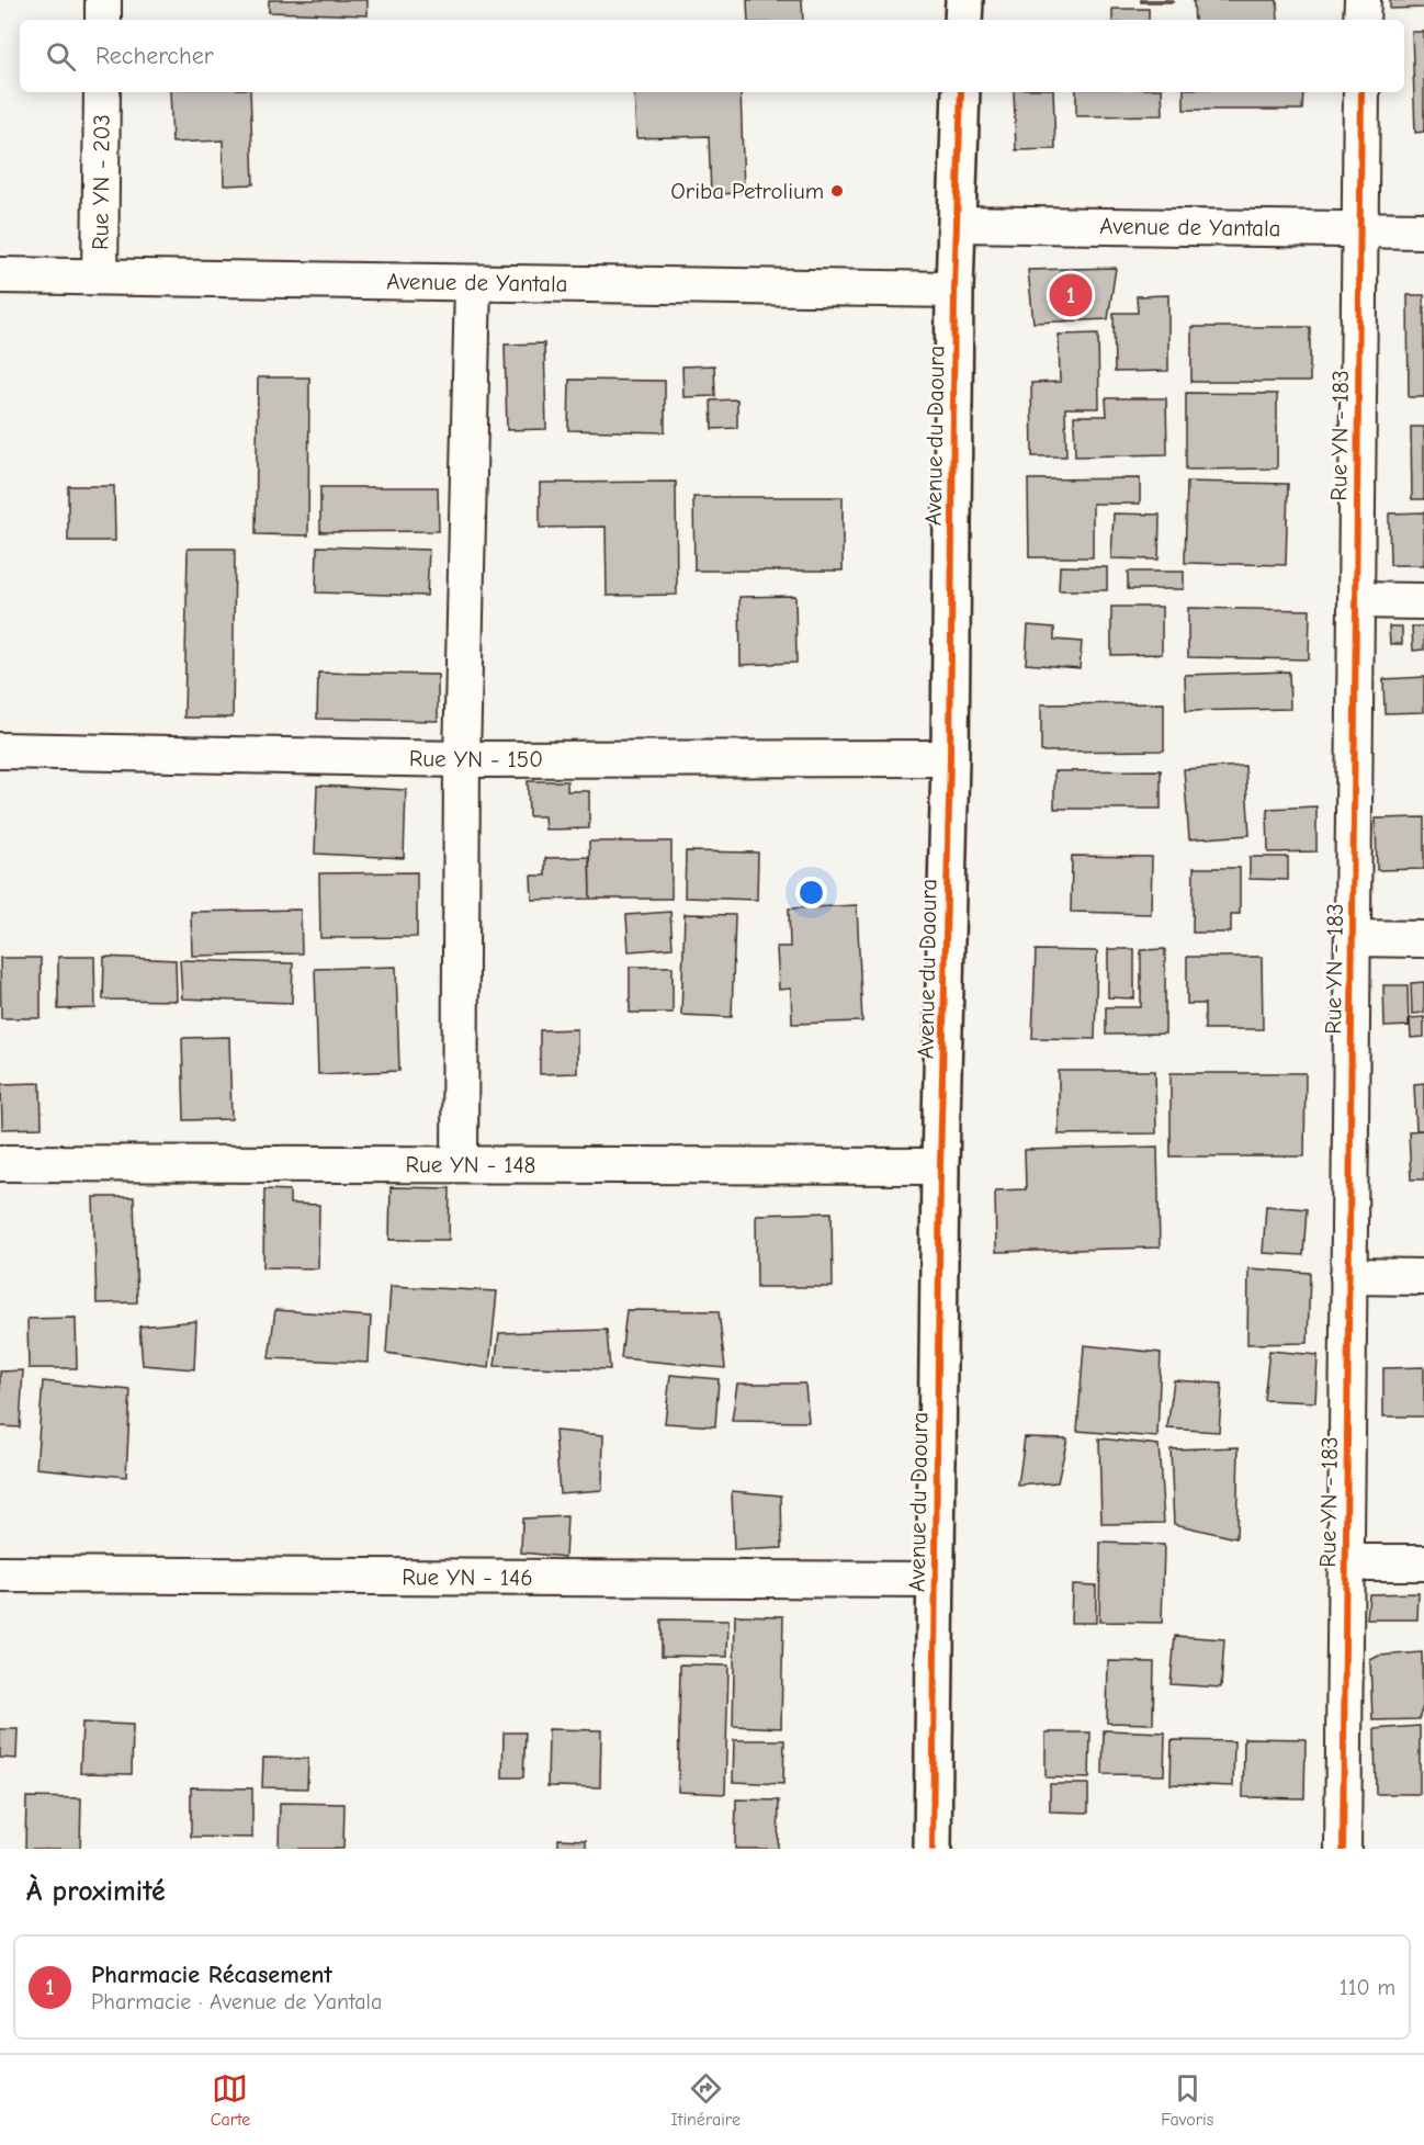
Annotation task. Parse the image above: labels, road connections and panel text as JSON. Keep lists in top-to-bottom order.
{
  "streets": {
    "street": [
      "Rue YN - 203",
      "Avenue de Yantala",
      "Avenue du Daoura",
      "Rue YN - 183",
      "Rue YN - 150",
      "Rue YN - 148",
      "Rue YN - 146"
    ]
  },
  "crossings": [
    ["Rue YN - 203", "Avenue de Yantala"],
    ["Avenue de Yantala", "Avenue du Daoura"],
    ["Avenue de Yantala", "Rue YN - 183"],
    ["Avenue du Daoura", "Rue YN - 150"],
    ["Avenue du Daoura", "Rue YN - 148"],
    ["Avenue du Daoura", "Rue YN - 146"]
  ],
  "places": ["Oriba Petrolium"],
  "page": {
    "search": "Rechercher",
    "pins": "1",
    "heading": "À proximité",
    "list": [
      {
        "mark": "1",
        "name": "Pharmacie Récasement",
        "note": "Pharmacie · Avenue de Yantala",
        "value": "110 m"
      }
    ],
    "nav": ["Carte", "Itinéraire", "Favoris"]
  }
}
